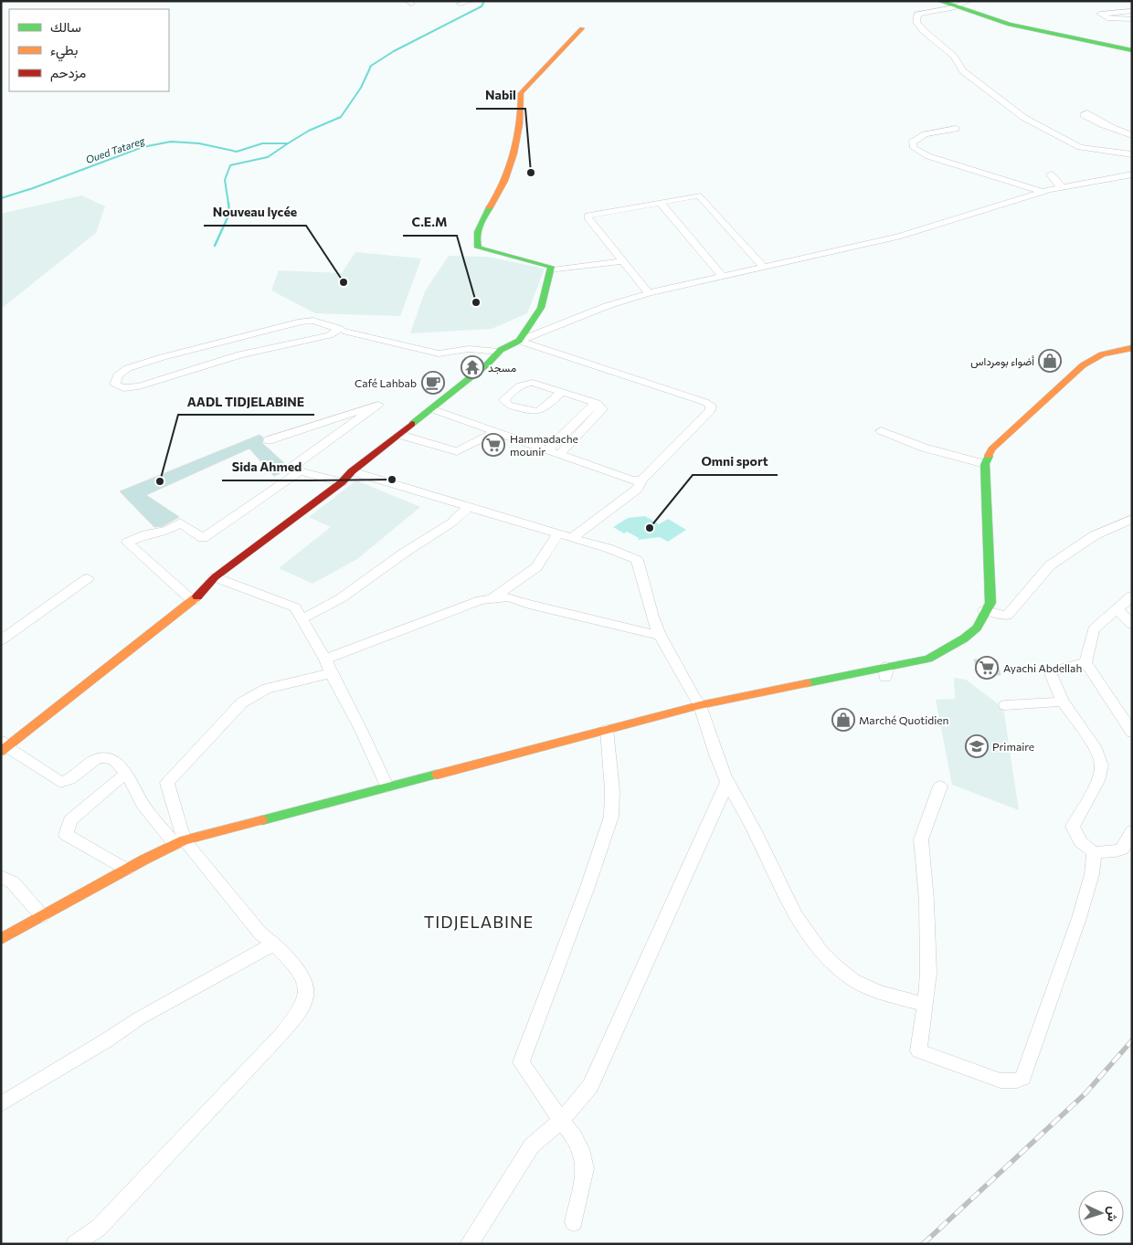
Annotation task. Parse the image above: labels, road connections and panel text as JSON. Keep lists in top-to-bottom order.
{
  "districts": ["TIDJELABINE"],
  "water": ["Oued Tatareg"],
  "places": {
    "other": [
      "Nabil",
      "Nouveau lycée",
      "C.E.M",
      "Sida Ahmed",
      "AADL TIDJELABINE",
      "Omni sport"
    ],
    "shop": ["أضواء بومرداس", "Marché Quotidien"],
    "temple": ["مسجد"],
    "cafe": ["Café Lahbab"],
    "supermarket": ["Hammadache mounir", "Ayachi Abdellah"],
    "school or university": ["Primaire"]
  },
  "legend": ["سالك", "بطيء", "مزدحم"],
  "north": "right"
}
